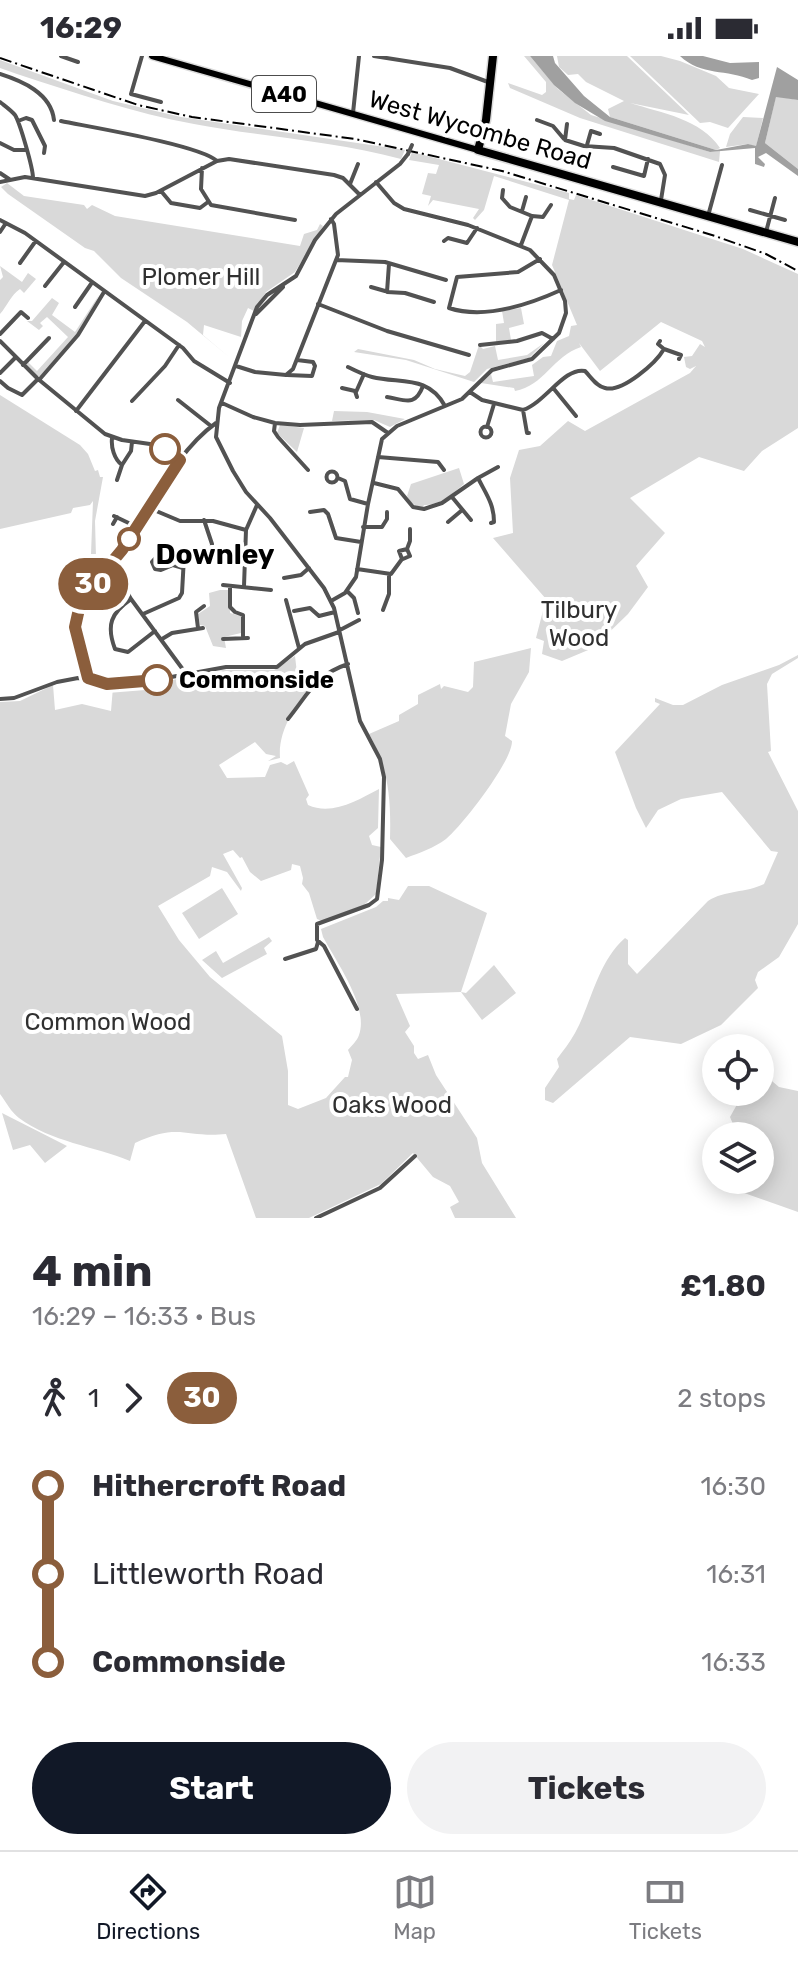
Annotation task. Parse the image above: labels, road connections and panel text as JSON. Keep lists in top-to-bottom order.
{
  "streets": {
    "highway": ["A40", "West Wycombe Road"]
  },
  "districts": ["Downley"],
  "parks": [
    "Plomer Hill",
    "Tilbury Wood",
    "Common Wood",
    "Oaks Wood"
  ],
  "places": ["Commonside"],
  "lines": ["bus line 30"],
  "page": {
    "status": "16:29",
    "on_map": "30",
    "heading": ["4 min", "16:29 – 16:33 · Bus", "£1.80"],
    "legs": ["1", "30", "2 stops"],
    "list": [
      {
        "name": "Hithercroft Road",
        "value": "16:30"
      },
      {
        "name": "Littleworth Road",
        "value": "16:31"
      },
      {
        "name": "Commonside",
        "value": "16:33"
      }
    ],
    "buttons": ["Start", "Tickets"],
    "tabs": ["Directions", "Map", "Tickets"]
  }
}
